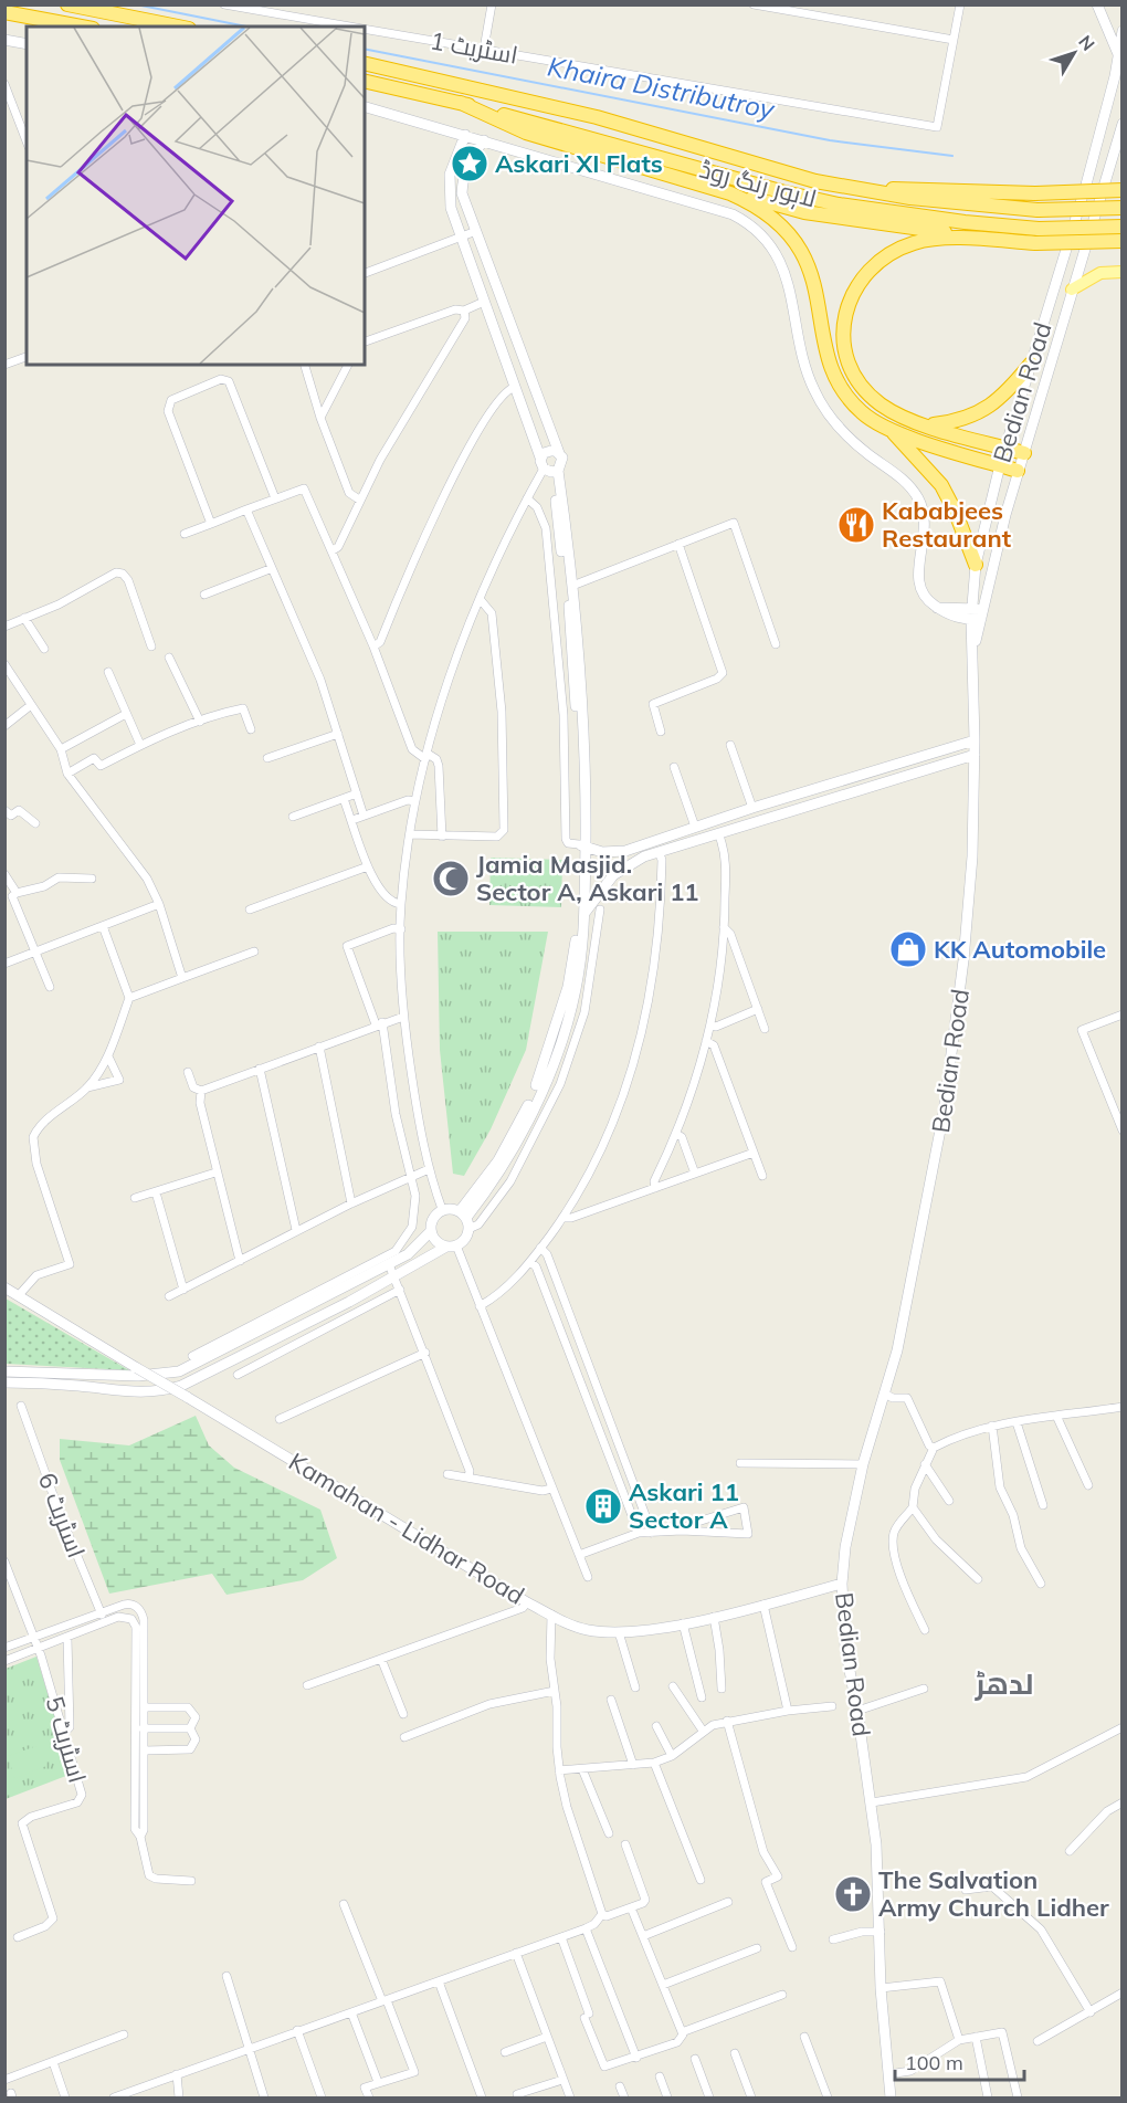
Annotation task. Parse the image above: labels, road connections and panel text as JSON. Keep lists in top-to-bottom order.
{
  "streets": {
    "highway": ["لاہور رنگ روڈ"],
    "street": [
      "اسٹریٹ 1",
      "Bedian Road",
      "اسٹریٹ 6",
      "Kamahan - Lidhar Road",
      "اسٹریٹ 5"
    ]
  },
  "crossings": [
    ["Bedian Road", "Kamahan - Lidhar Road"]
  ],
  "districts": ["لدھڑ"],
  "water": ["Khaira Distributroy"],
  "places": {
    "place": ["Askari XI Flats"],
    "restaurant": ["Kababjees Restaurant"],
    "mosque": ["Jamia Masjid. Sector A, Askari 11"],
    "shop": ["KK Automobile"],
    "building": ["Askari 11 Sector A"],
    "church": ["The Salvation Army Church Lidher"]
  },
  "scale_bar": "100 m",
  "north": "top right"
}
